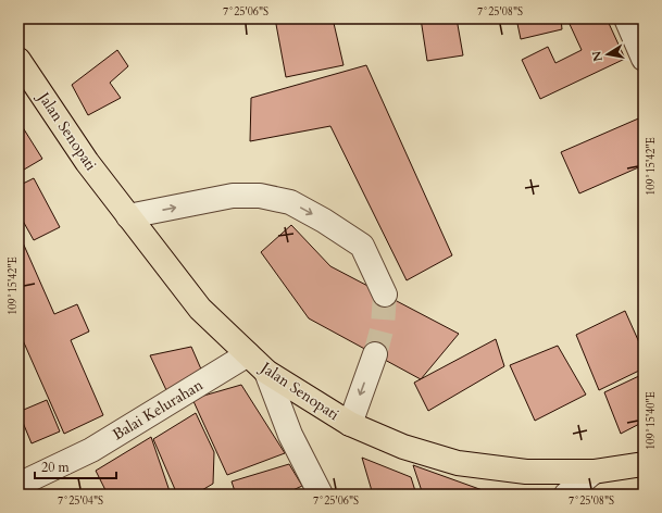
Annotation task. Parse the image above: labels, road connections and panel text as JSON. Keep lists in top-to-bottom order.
{
  "streets": {
    "main road": ["Jalan Senopati"],
    "street": ["Balai Kelurahan"]
  },
  "crossings": [
    ["Jalan Senopati", "Balai Kelurahan"]
  ],
  "scale_bar": "20 m",
  "north": "left",
  "coordinates": [
    "7°25'06\"S",
    "7°25'08\"S",
    "109°15'42\"E",
    "109°15'40\"E",
    "7°25'04\"S"
  ]
}
